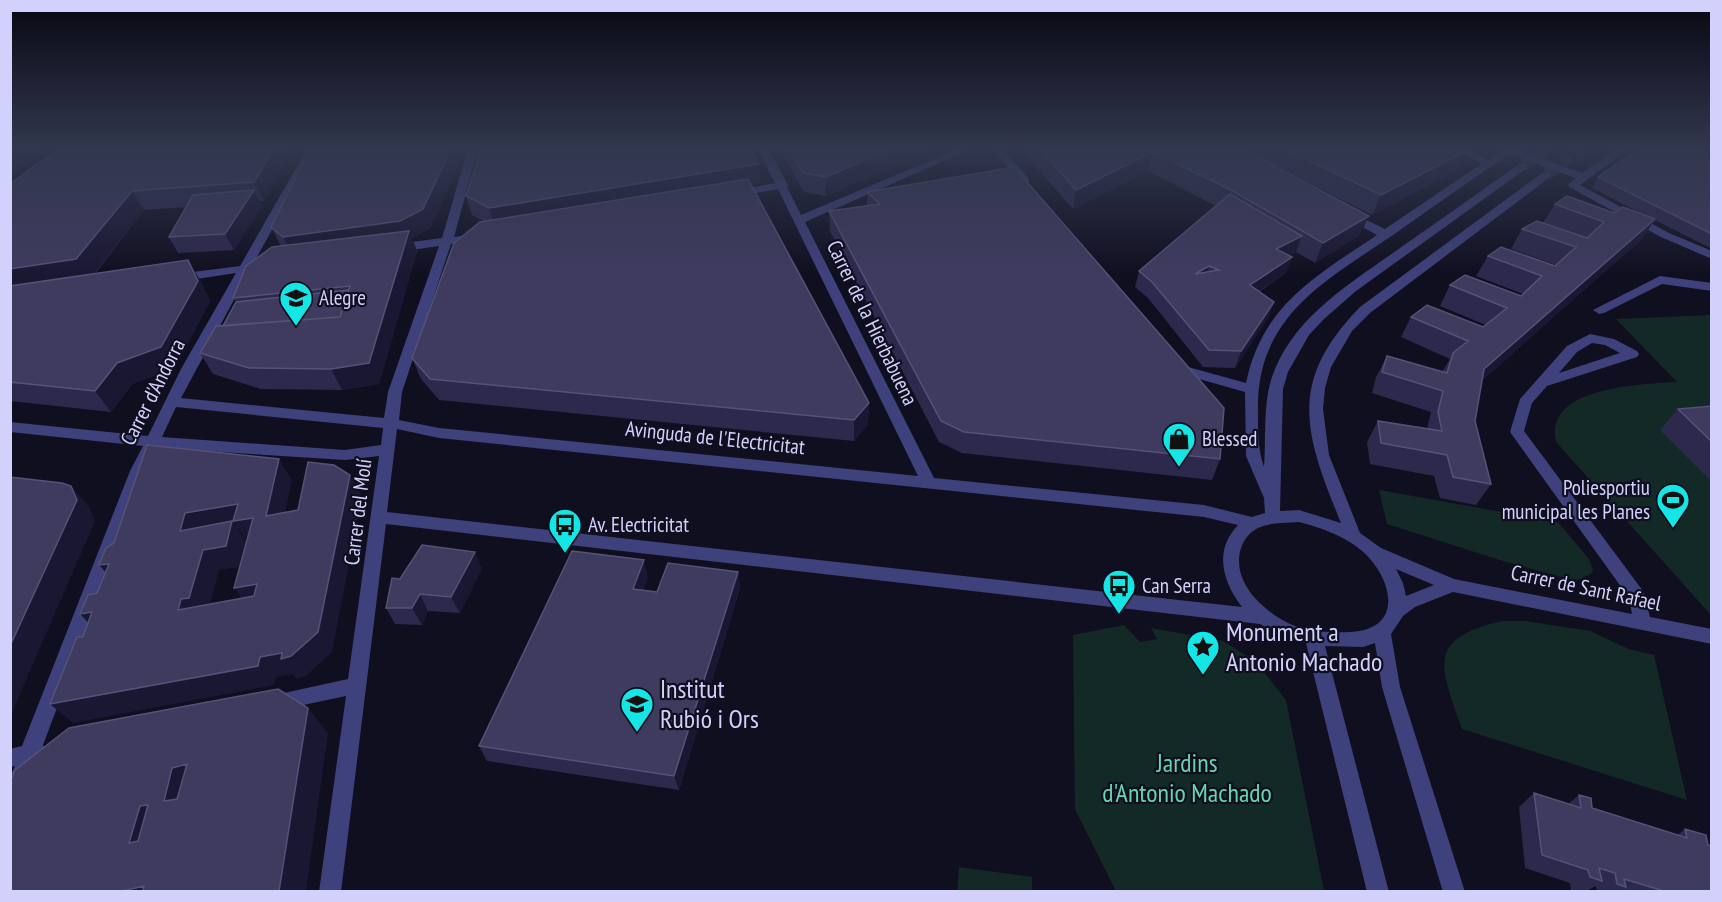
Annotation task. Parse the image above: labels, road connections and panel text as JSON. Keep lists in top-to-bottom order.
{
  "streets": {
    "street": [
      "Carrer de la Hierbabuena",
      "Carrer d'Andorra",
      "Avinguda de l'Electricitat",
      "Carrer del Molí",
      "Carrer de Sant Rafael"
    ]
  },
  "crossings": [
    ["Carrer de la Hierbabuena", "Avinguda de l'Electricitat"],
    ["Carrer d'Andorra", "Avinguda de l'Electricitat"],
    ["Avinguda de l'Electricitat", "Carrer del Molí"],
    ["Avinguda de l'Electricitat", "Carrer de Sant Rafael"]
  ],
  "parks": ["Jardins d'Antonio Machado"],
  "places": {
    "school or university": ["Alegre", "Institut Rubió i Ors"],
    "shop": ["Blessed"],
    "sports": ["Poliesportiu municipal les Planes"],
    "bus stop": ["Av. Electricitat", "Can Serra"],
    "place": ["Monument a Antonio Machado"]
  }
}
